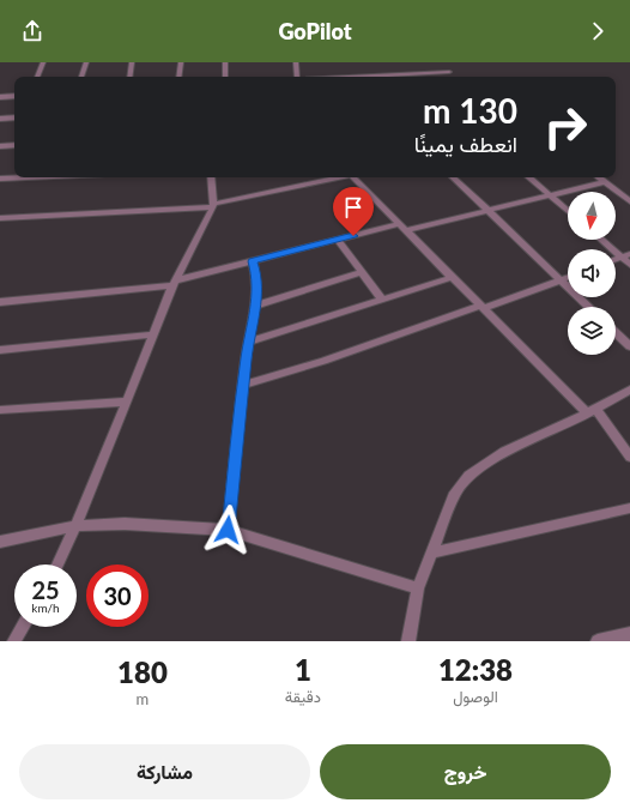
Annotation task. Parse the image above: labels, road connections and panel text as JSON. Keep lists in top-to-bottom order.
{
  "north": "bottom",
  "page": {
    "header": "GoPilot",
    "turn": ["130 m", "انعطف يمينًا"],
    "speed": "25 km/h",
    "limit": "30",
    "eta": [
      "12:38",
      "الوصول",
      "1",
      "دقيقة",
      "180",
      "m"
    ],
    "buttons": ["خروج", "مشاركة"]
  }
}
